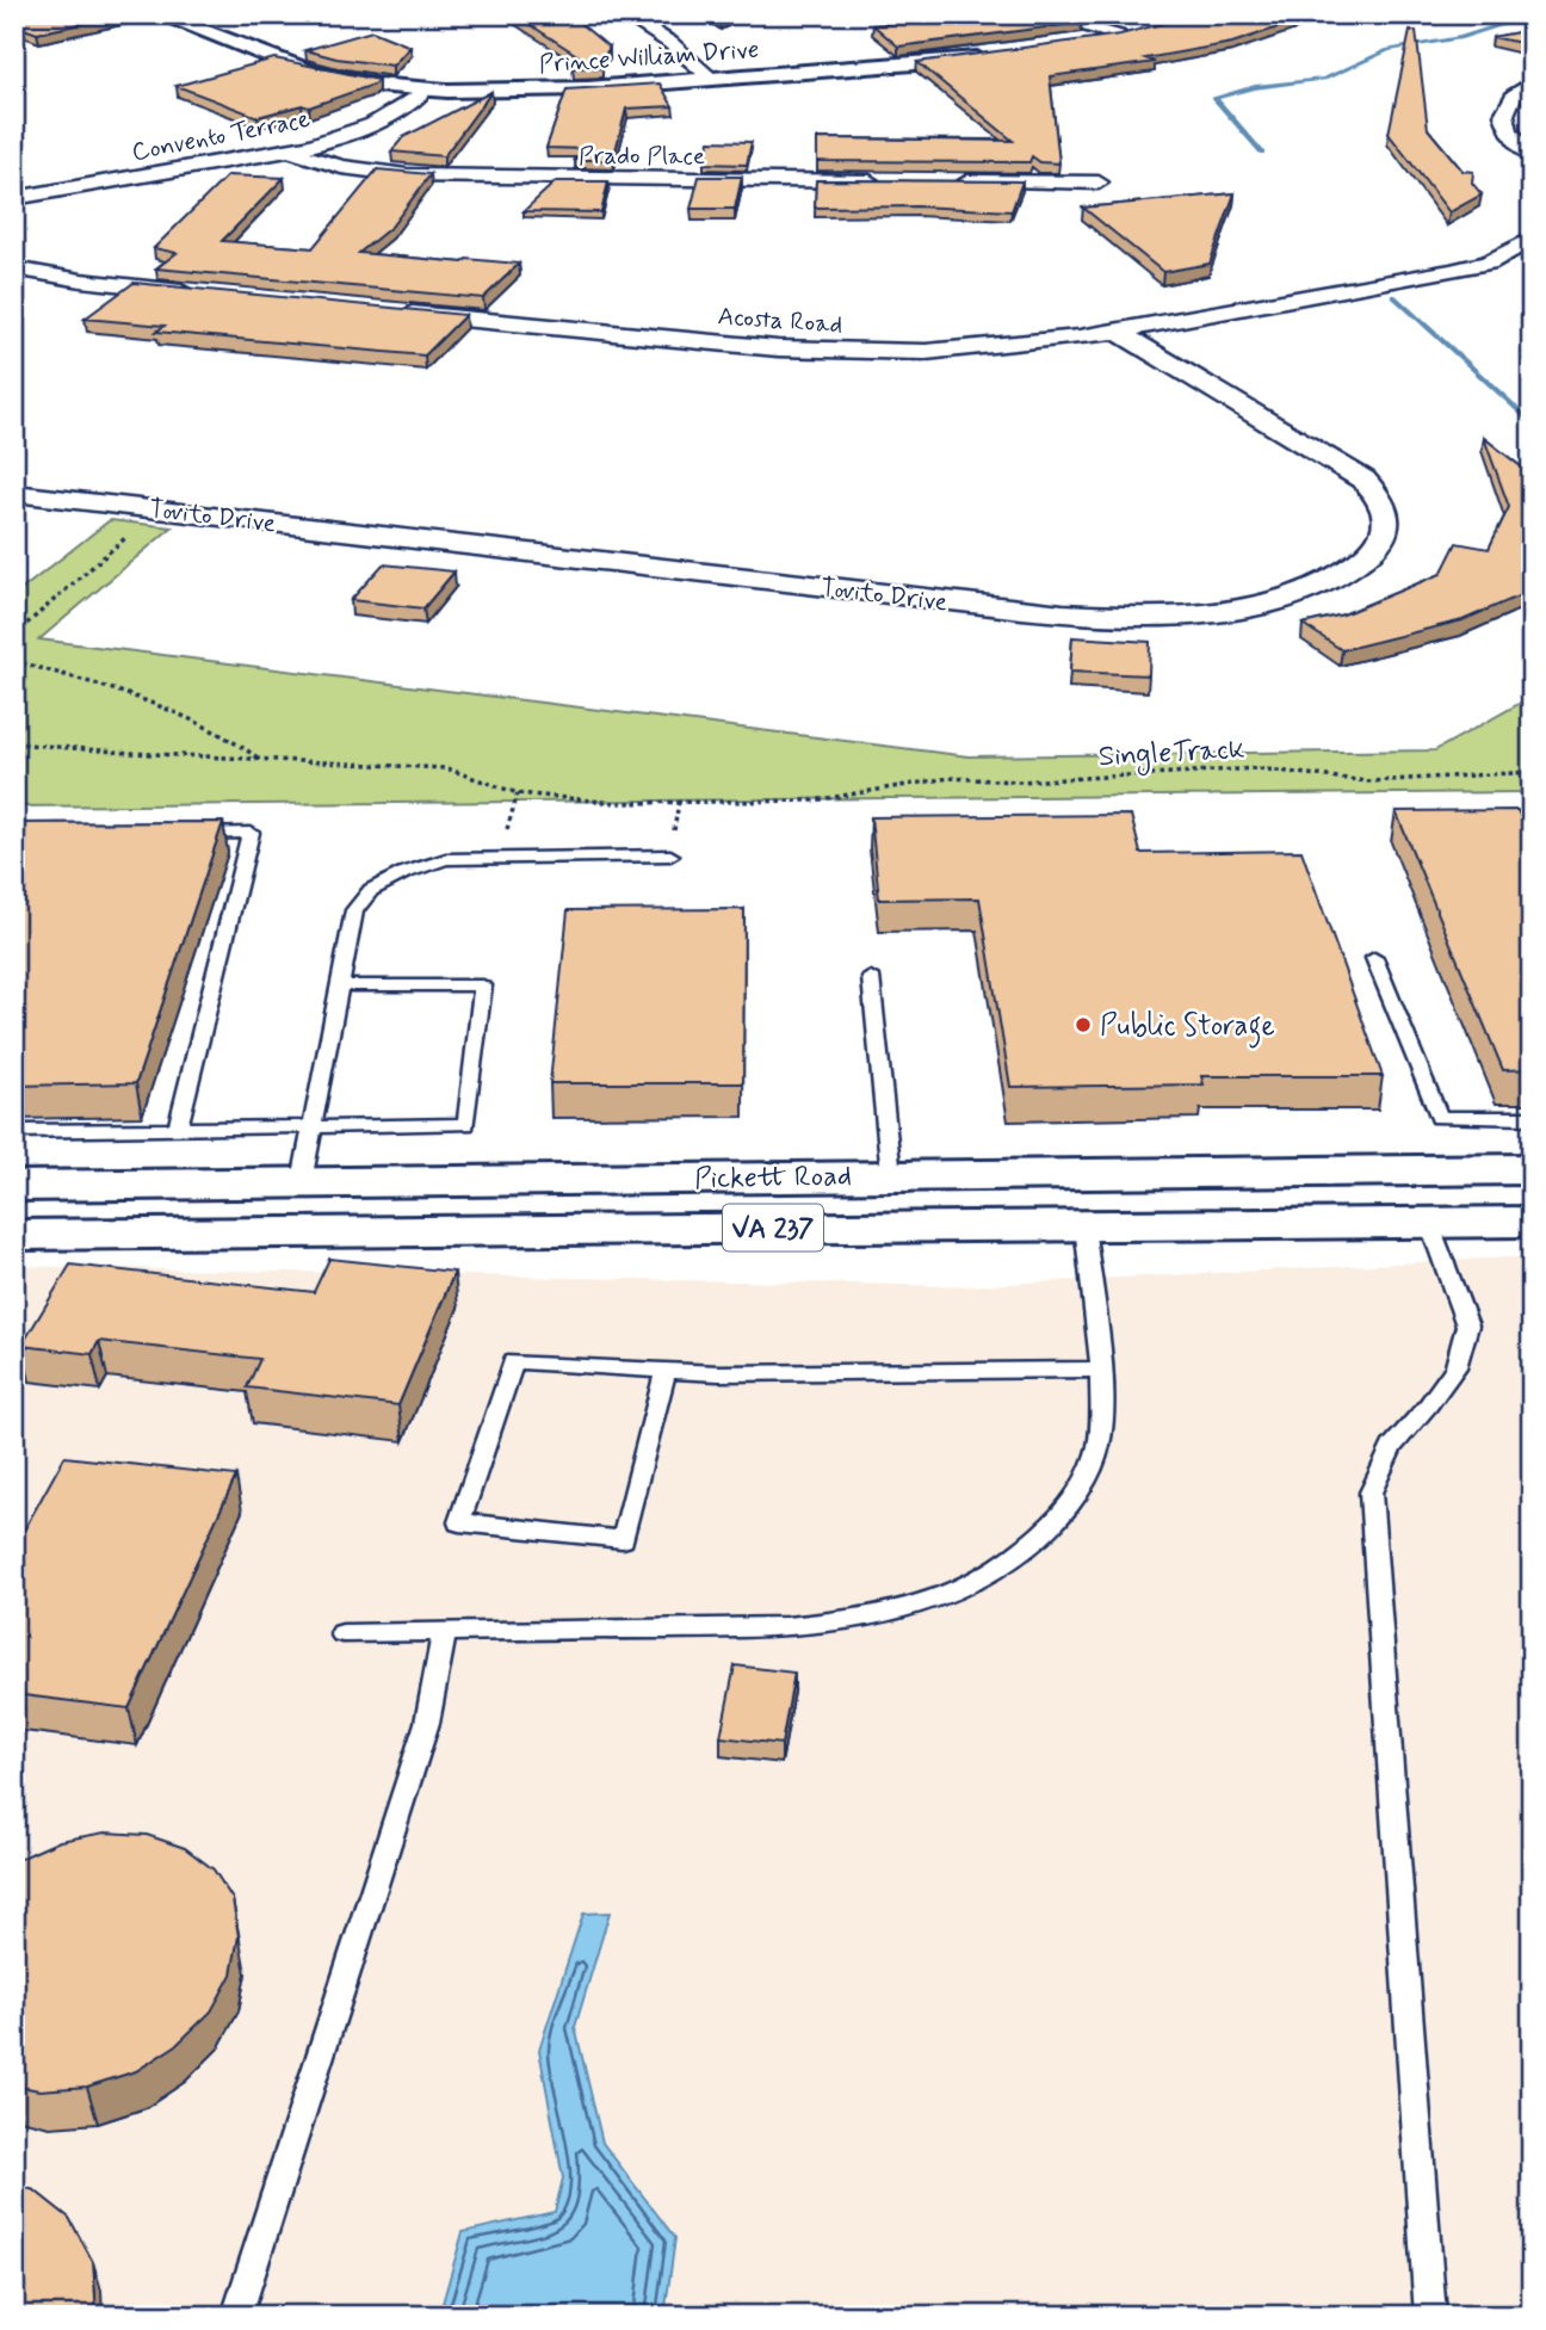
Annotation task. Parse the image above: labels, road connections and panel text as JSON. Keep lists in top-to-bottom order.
{
  "streets": {
    "main road": ["Prince William Drive", "Pickett Road", "VA 237"],
    "street": [
      "Convento Terrace",
      "Prado Place",
      "Acosta Road",
      "Tovito Drive"
    ],
    "path": ["SingleTrack"]
  },
  "crossings": [
    ["Prince William Drive", "Convento Terrace"],
    ["Convento Terrace", "Prado Place"],
    ["Acosta Road", "Tovito Drive"]
  ],
  "places": ["Public Storage"]
}
